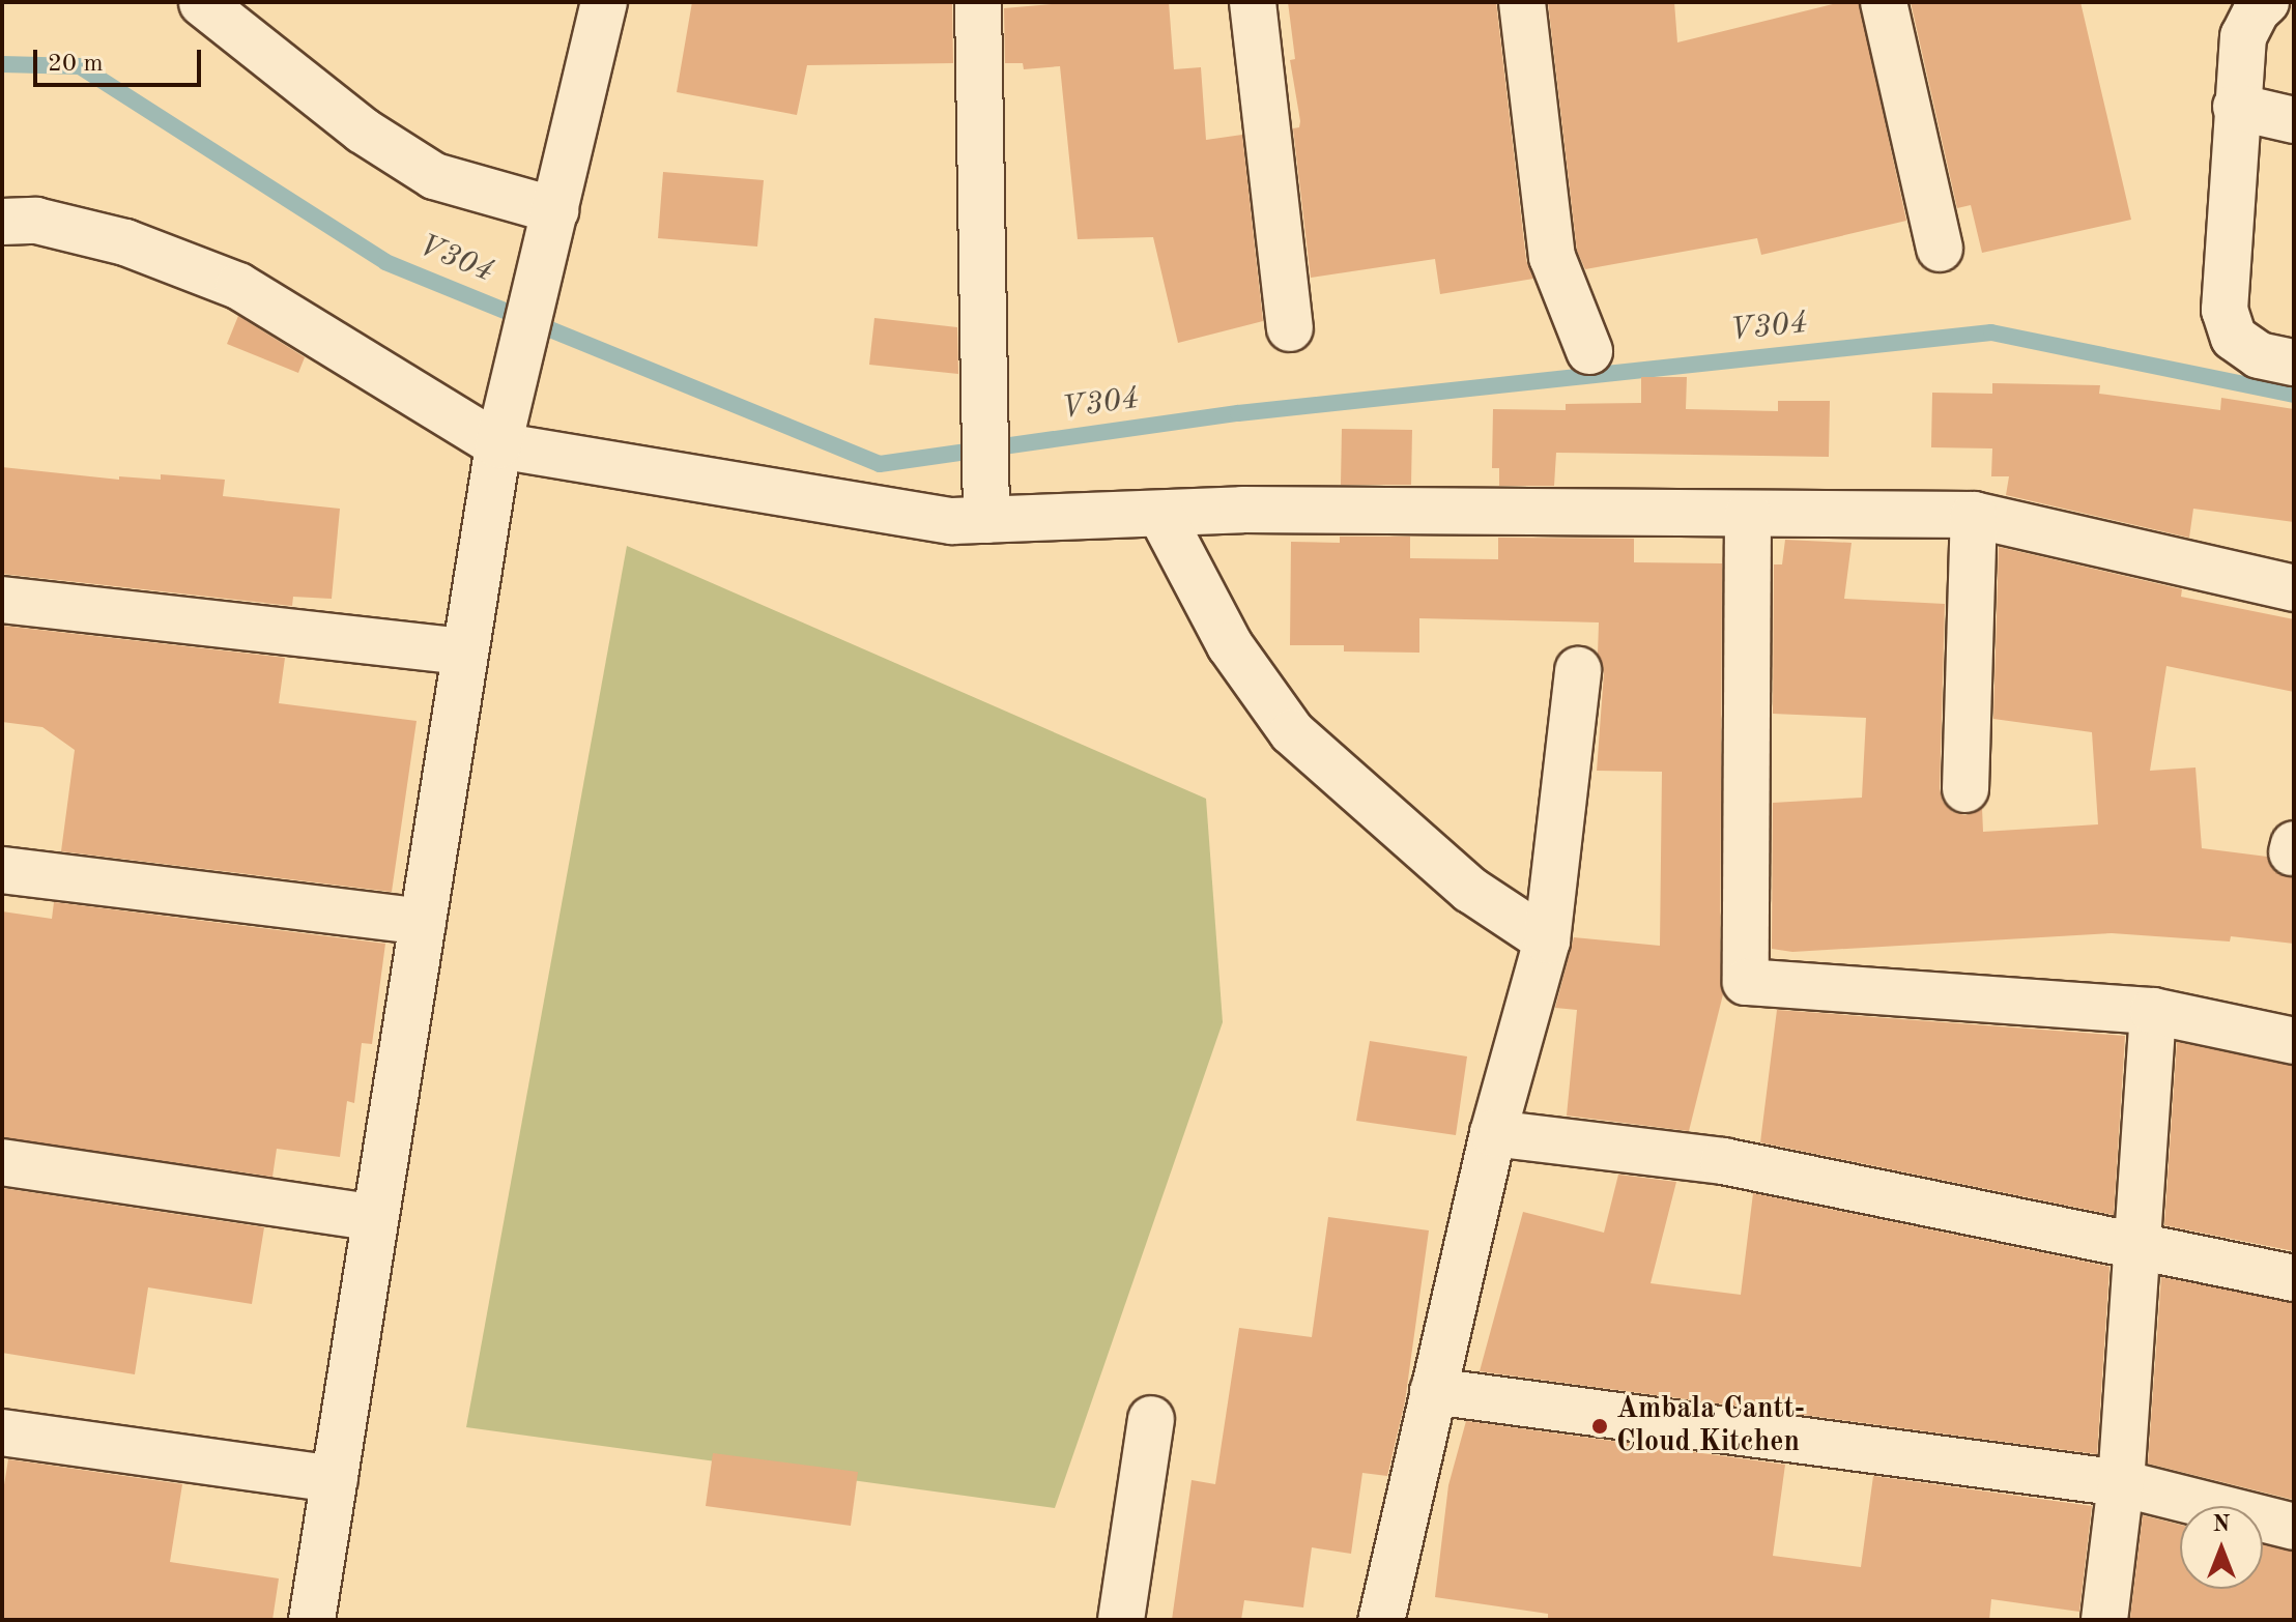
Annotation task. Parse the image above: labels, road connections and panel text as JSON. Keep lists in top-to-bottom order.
{
  "water": ["V304"],
  "places": ["Ambala Cantt- Cloud Kitchen"],
  "scale_bar": "20 m",
  "north": "top"
}
